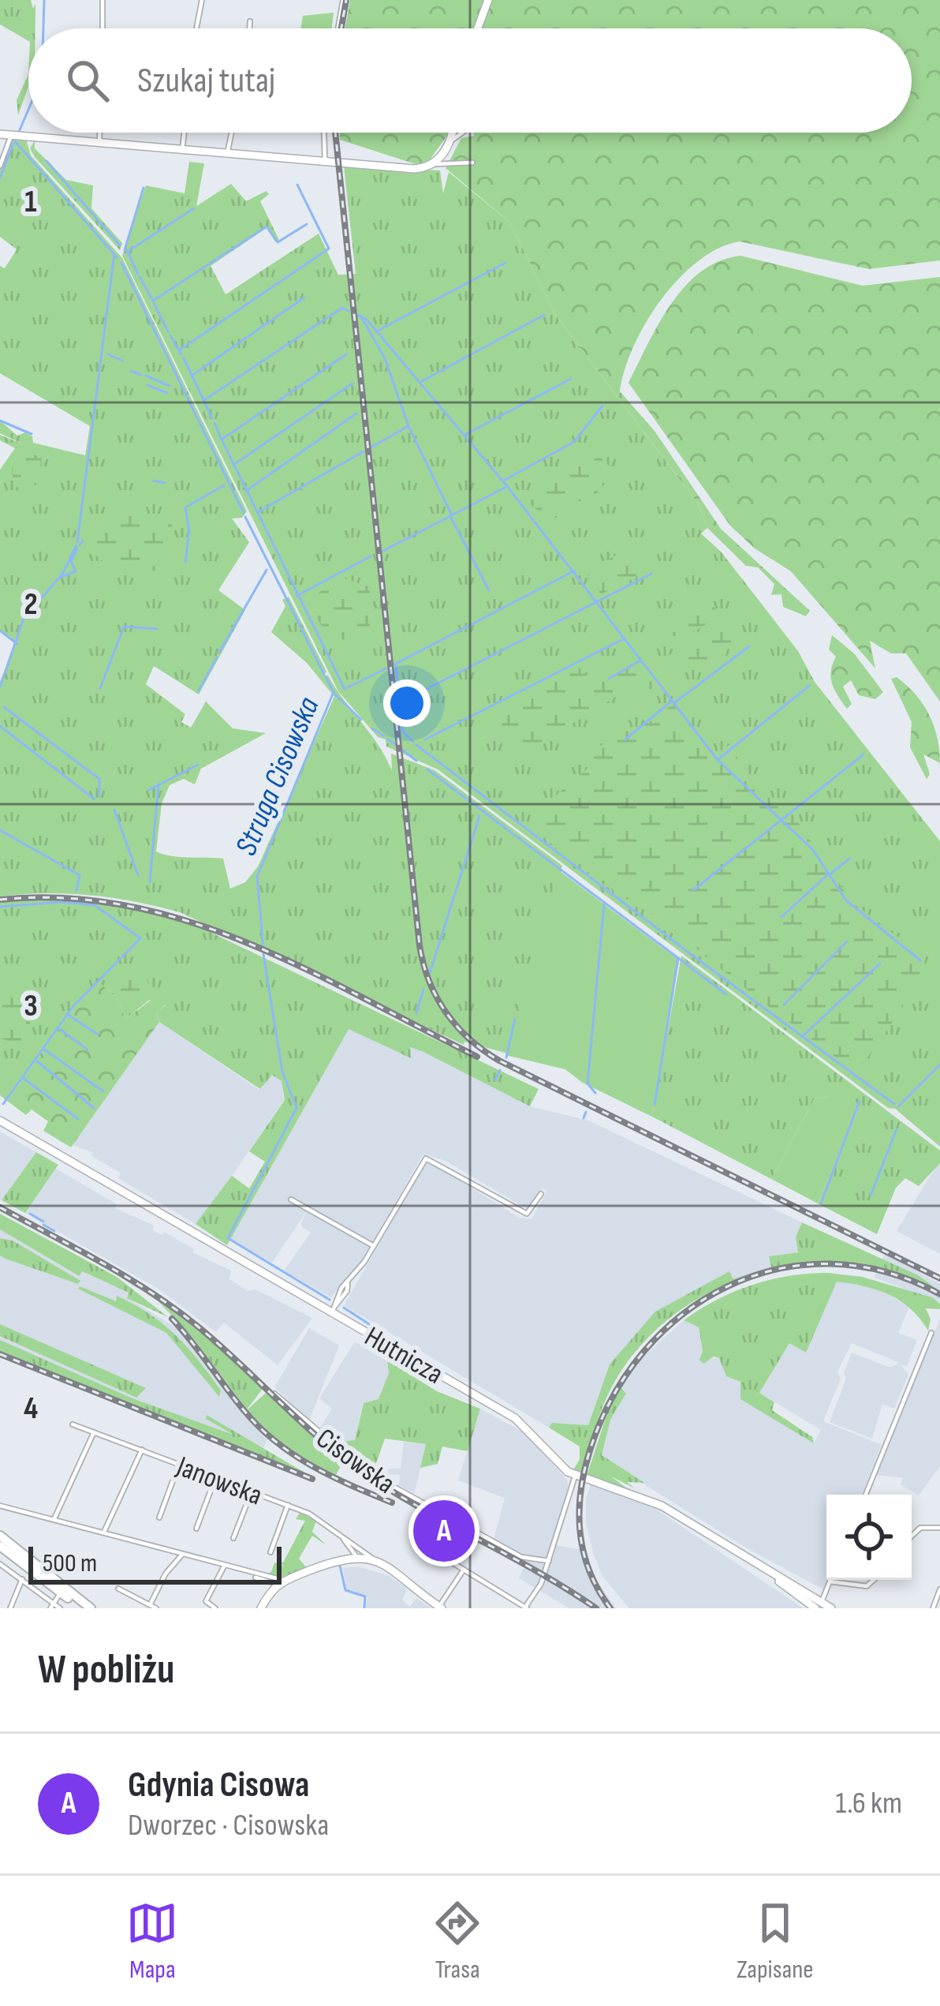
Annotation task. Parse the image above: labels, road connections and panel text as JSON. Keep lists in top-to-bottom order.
{
  "streets": {
    "main road": ["Hutnicza"],
    "street": ["Cisowska", "Janowska"]
  },
  "water": ["Struga Cisowska"],
  "scale_bar": "500 m",
  "page": {
    "search": "Szukaj tutaj",
    "pins": "A",
    "scale": "500 m",
    "heading": "W pobliżu",
    "list": [
      {
        "mark": "A",
        "name": "Gdynia Cisowa",
        "note": "Dworzec · Cisowska",
        "value": "1.6 km"
      }
    ],
    "nav": ["Mapa", "Trasa", "Zapisane"]
  },
  "grid": {
    "rows": [
      "1",
      "2",
      "3",
      "4"
    ]
  }
}
